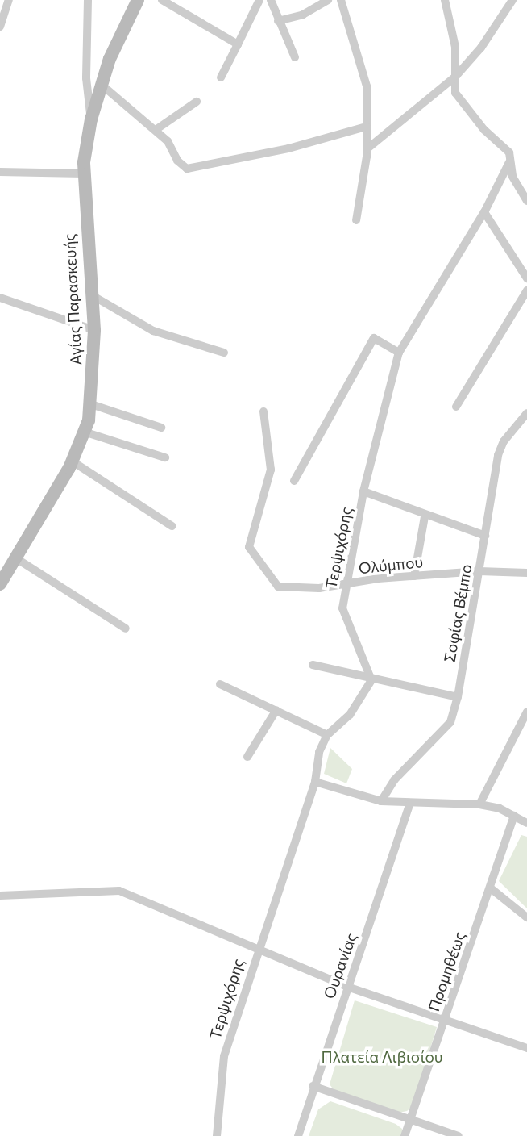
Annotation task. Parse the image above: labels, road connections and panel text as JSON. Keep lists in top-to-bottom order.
{
  "streets": {
    "street": [
      "Αγίας Παρασκευής",
      "Τερψιχόρης",
      "Ολύμπου",
      "Σοφίας Βέμπο",
      "Ουρανίας",
      "Προμηθέως"
    ]
  },
  "crossings": [
    ["Τερψιχόρης", "Ολύμπου"],
    ["Ολύμπου", "Σοφίας Βέμπο"]
  ],
  "parks": ["Πλατεία Λιβισίου"]
}
